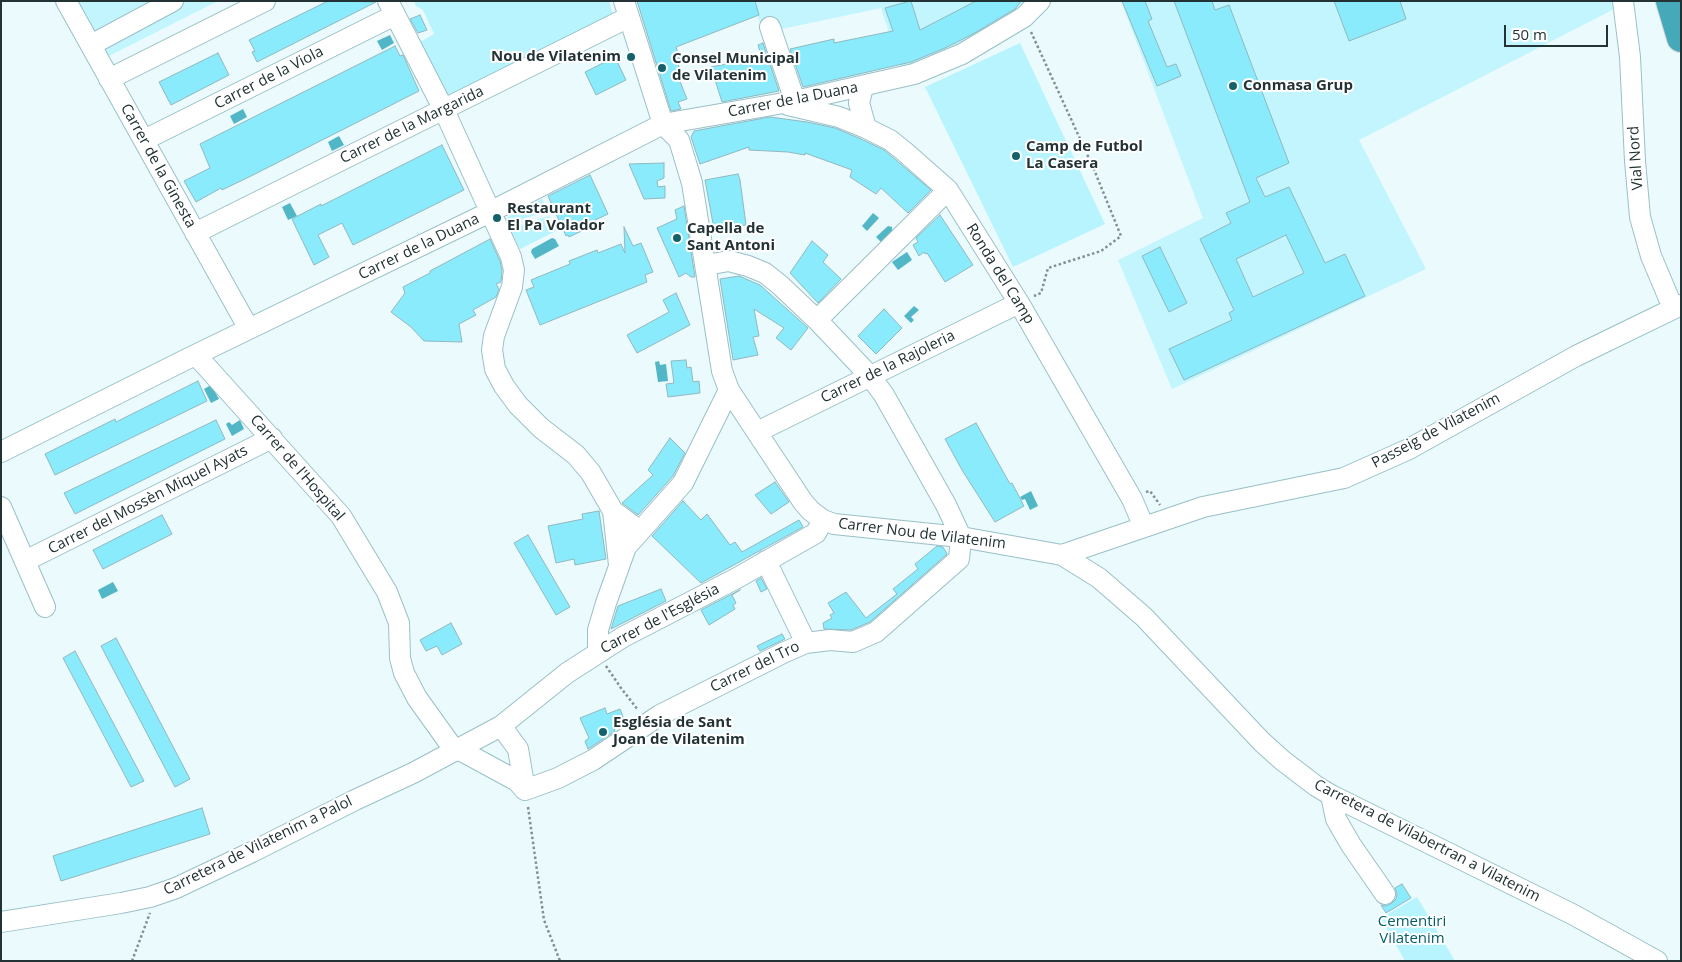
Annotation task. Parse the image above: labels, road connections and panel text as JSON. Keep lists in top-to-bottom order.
{
  "streets": {
    "street": [
      "Carrer de la Viola",
      "Carrer de la Duana",
      "Carrer de la Margarida",
      "Vial Nord",
      "Carrer de la Ginesta",
      "Ronda del Camp",
      "Carrer de la Rajoleria",
      "Passeig de Vilatenim",
      "Carrer de l'Hospital",
      "Carrer del Mossèn Miquel Ayats",
      "Carrer Nou de Vilatenim",
      "Carrer de l'Església",
      "Carrer del Tro",
      "Carretera de Vilabertran a Vilatenim",
      "Carretera de Vilatenim a Palol"
    ]
  },
  "crossings": [
    ["Carrer de la Viola", "Carrer de la Ginesta"],
    ["Carrer de la Duana", "Carrer de la Ginesta"],
    ["Carrer de la Duana", "Ronda del Camp"],
    ["Carrer de la Duana", "Carrer de l'Hospital"],
    ["Carrer de la Duana", "Carrer Nou de Vilatenim"],
    ["Carrer de la Margarida", "Carrer de la Ginesta"],
    ["Carrer de la Margarida", "Carrer Nou de Vilatenim"],
    ["Vial Nord", "Passeig de Vilatenim"],
    ["Ronda del Camp", "Carrer de la Rajoleria"],
    ["Ronda del Camp", "Passeig de Vilatenim"],
    ["Carrer de la Rajoleria", "Carrer Nou de Vilatenim"],
    ["Passeig de Vilatenim", "Carrer Nou de Vilatenim"],
    ["Passeig de Vilatenim", "Carretera de Vilabertran a Vilatenim"],
    ["Carrer de l'Hospital", "Carrer del Mossèn Miquel Ayats"],
    ["Carrer de l'Hospital", "Carretera de Vilatenim a Palol"],
    ["Carrer Nou de Vilatenim", "Carrer de l'Església"],
    ["Carrer Nou de Vilatenim", "Carrer del Tro"],
    ["Carrer Nou de Vilatenim", "Carretera de Vilabertran a Vilatenim"],
    ["Carrer de l'Església", "Carretera de Vilatenim a Palol"]
  ],
  "parks": ["Cementiri Vilatenim"],
  "places": [
    "Nou de Vilatenim",
    "Consel Municipal de Vilatenim",
    "Conmasa Grup",
    "Camp de Futbol La Casera",
    "Restaurant El Pa Volador",
    "Capella de Sant Antoni",
    "Església de Sant Joan de Vilatenim"
  ],
  "scale_bar": "50 m"
}
